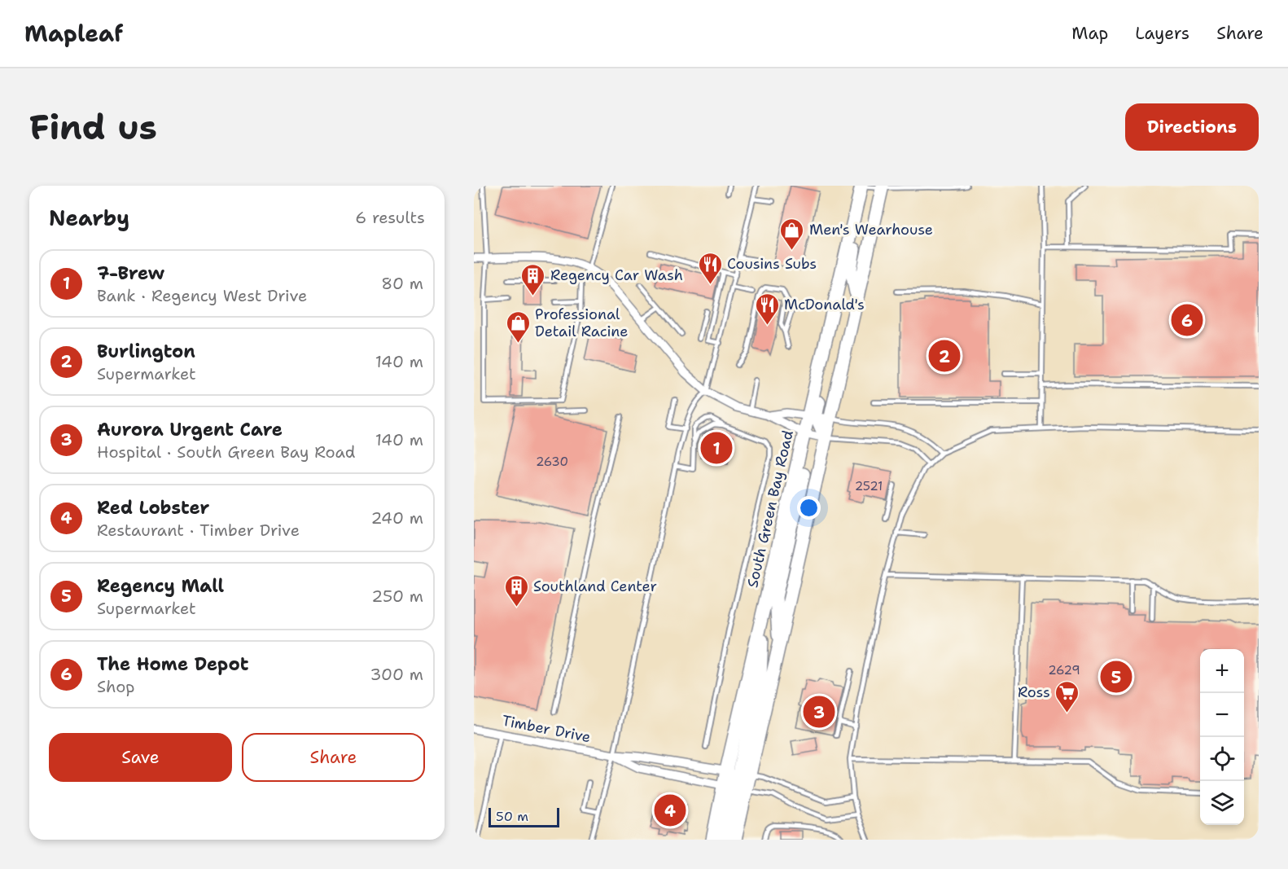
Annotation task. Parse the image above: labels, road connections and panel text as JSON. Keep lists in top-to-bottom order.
{
  "streets": {
    "main road": ["South Green Bay Road"],
    "street": ["Timber Drive"]
  },
  "crossings": [
    ["South Green Bay Road", "Timber Drive"]
  ],
  "places": {
    "shop": ["Men's Wearhouse", "Professional Detail Racine"],
    "restaurant": ["Cousins Subs", "McDonald's"],
    "building": ["Regency Car Wash", "Southland Center"],
    "supermarket": ["Ross"]
  },
  "house_numbers": ["2630", "2521", "2629"],
  "scale_bar": "50 m",
  "page": {
    "header": "Mapleaf",
    "nav": ["Map", "Layers", "Share"],
    "buttons": [
      "Directions",
      ["Save", "Share"]
    ],
    "title": "Find us",
    "heading": ["Nearby", "6 results"],
    "list": [
      {
        "mark": "1",
        "name": "7-Brew",
        "note": "Bank · Regency West Drive",
        "value": "80 m"
      },
      {
        "mark": "2",
        "name": "Burlington",
        "note": "Supermarket",
        "value": "140 m"
      },
      {
        "mark": "3",
        "name": "Aurora Urgent Care",
        "note": "Hospital · South Green Bay Road",
        "value": "140 m"
      },
      {
        "mark": "4",
        "name": "Red Lobster",
        "note": "Restaurant · Timber Drive",
        "value": "240 m"
      },
      {
        "mark": "5",
        "name": "Regency Mall",
        "note": "Supermarket",
        "value": "250 m"
      },
      {
        "mark": "6",
        "name": "The Home Depot",
        "note": "Shop",
        "value": "300 m"
      }
    ],
    "pins": [
      "6",
      "2",
      "1",
      "5",
      "3",
      "4"
    ],
    "map_buttons": ["+", "−"],
    "scale": "50 m"
  }
}
